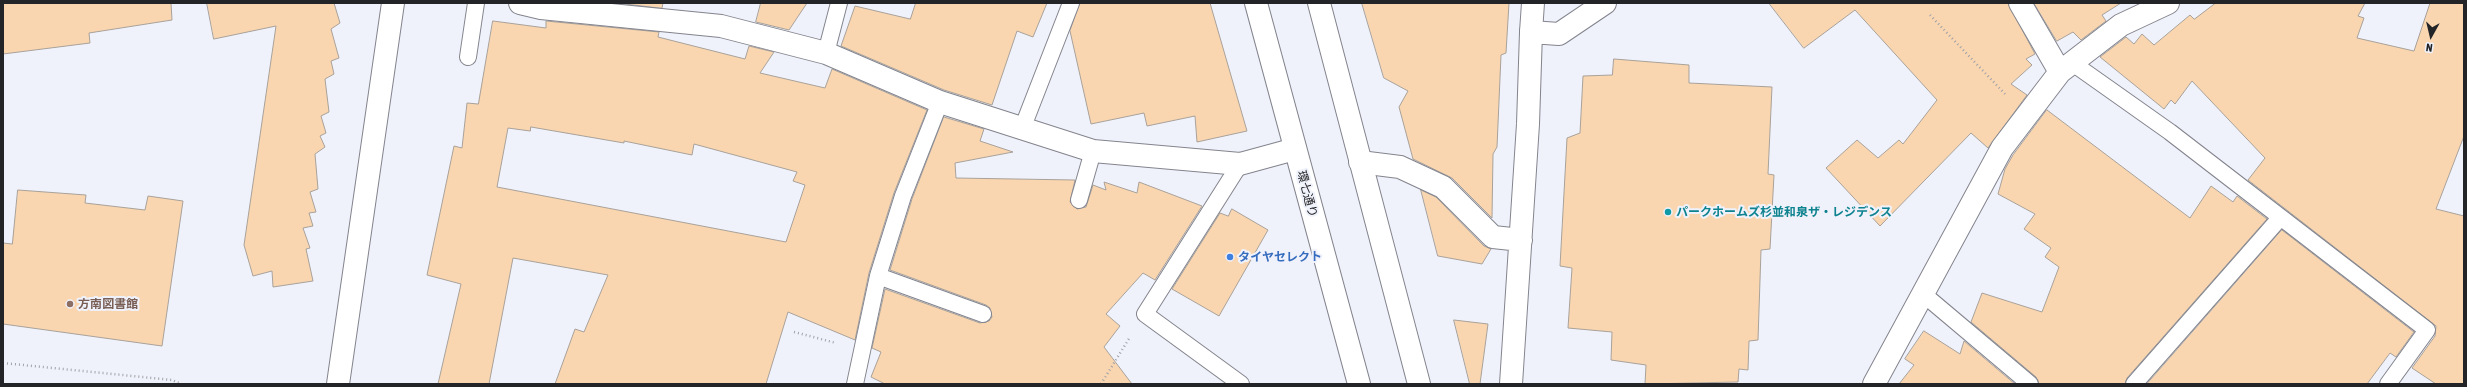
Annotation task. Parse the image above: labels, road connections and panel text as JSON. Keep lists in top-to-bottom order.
{
  "streets": {
    "street": ["環七通り"]
  },
  "places": ["パークホームズ杉並和泉ザ・レジデンス", "タイヤセレクト", "方南図書館"],
  "north": "bottom"
}
